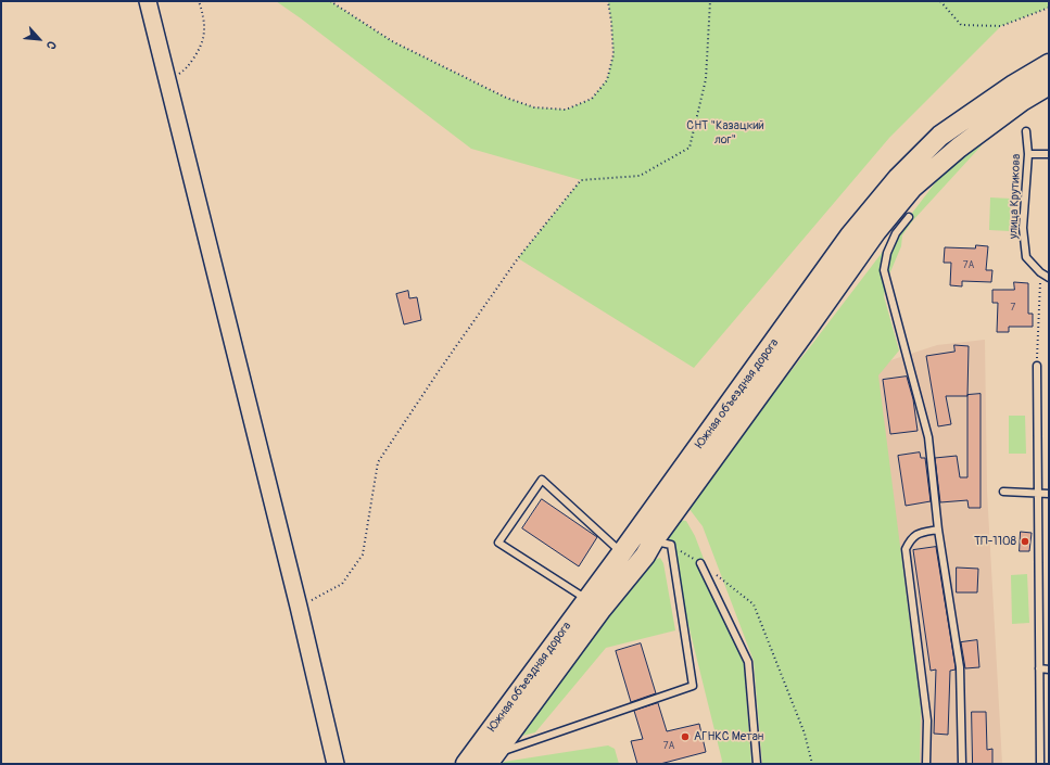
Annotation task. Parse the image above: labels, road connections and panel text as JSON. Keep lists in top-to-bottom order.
{
  "streets": {
    "main road": ["Южная объездная дорога"],
    "lane": ["улица Крутикова"]
  },
  "parks": ["СНТ \"Казацкий лог\""],
  "places": ["ТП-1108", "АГНКС Метан"],
  "house_numbers": ["7А", "7", "7А"],
  "north": "bottom right"
}
